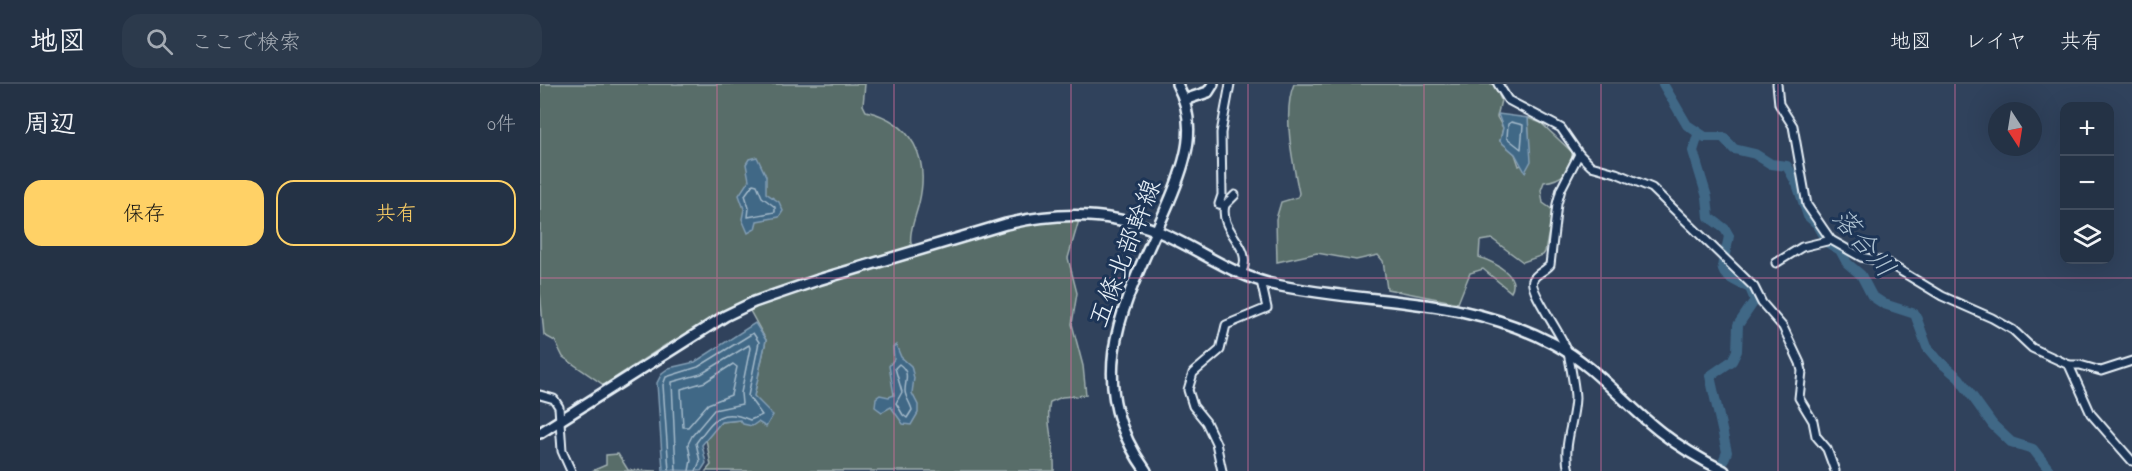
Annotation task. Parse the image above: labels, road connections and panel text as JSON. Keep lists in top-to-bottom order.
{
  "streets": {
    "street": ["五條北部幹線"]
  },
  "water": ["落合川"],
  "north": "bottom",
  "page": {
    "header": "地図",
    "search": "ここで検索",
    "nav": ["地図", "レイヤ", "共有"],
    "heading": ["周辺", "0件"],
    "map_buttons": ["+", "−"],
    "buttons": ["保存", "共有"]
  }
}
